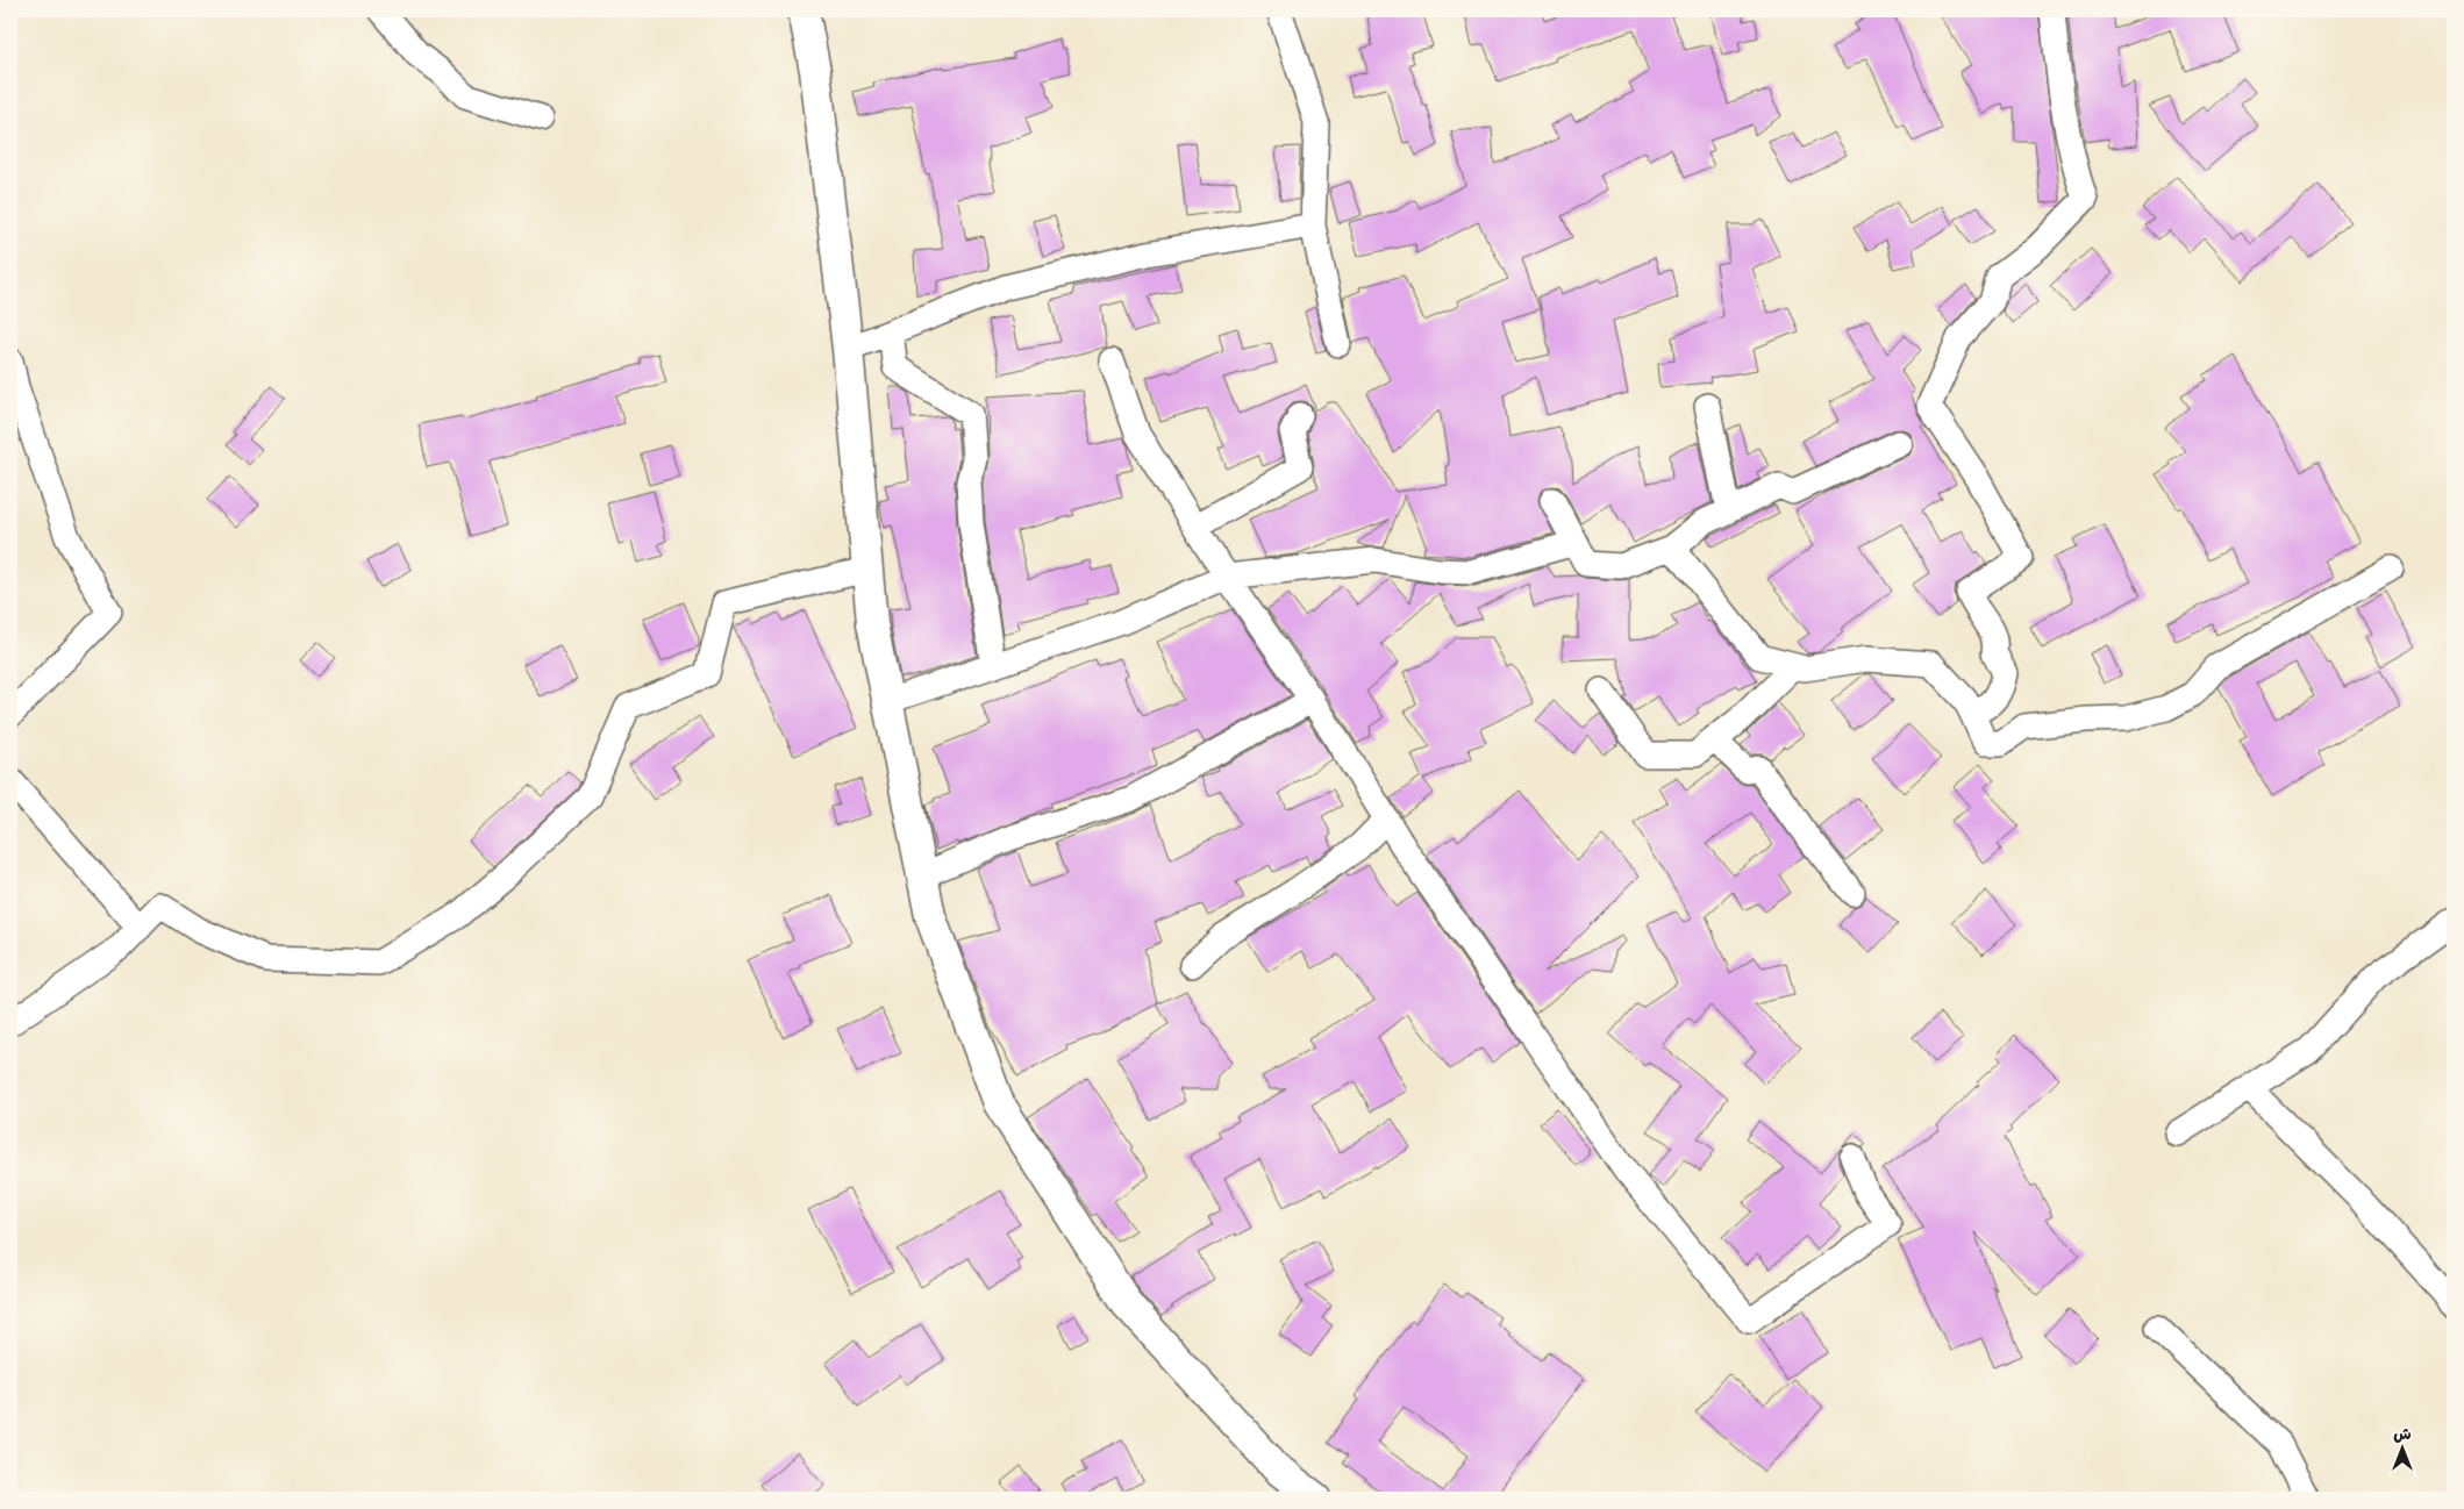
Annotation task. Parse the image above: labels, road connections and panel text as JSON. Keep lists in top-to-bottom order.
{
  "north": "top"
}
